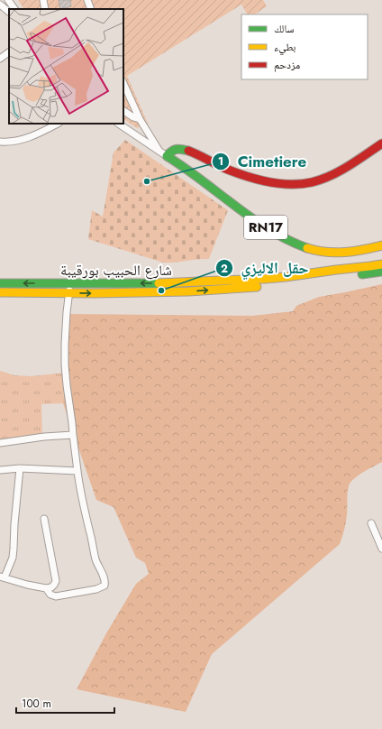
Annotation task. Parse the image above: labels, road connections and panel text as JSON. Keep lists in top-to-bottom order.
{
  "streets": {
    "main road": ["RN17", "شارع الحبيب بورقيبة"]
  },
  "places": ["Cimetiere", "حقل الاليزي"],
  "legend": ["سالك", "بطيء", "مزدحم"],
  "scale_bar": "100 m"
}
